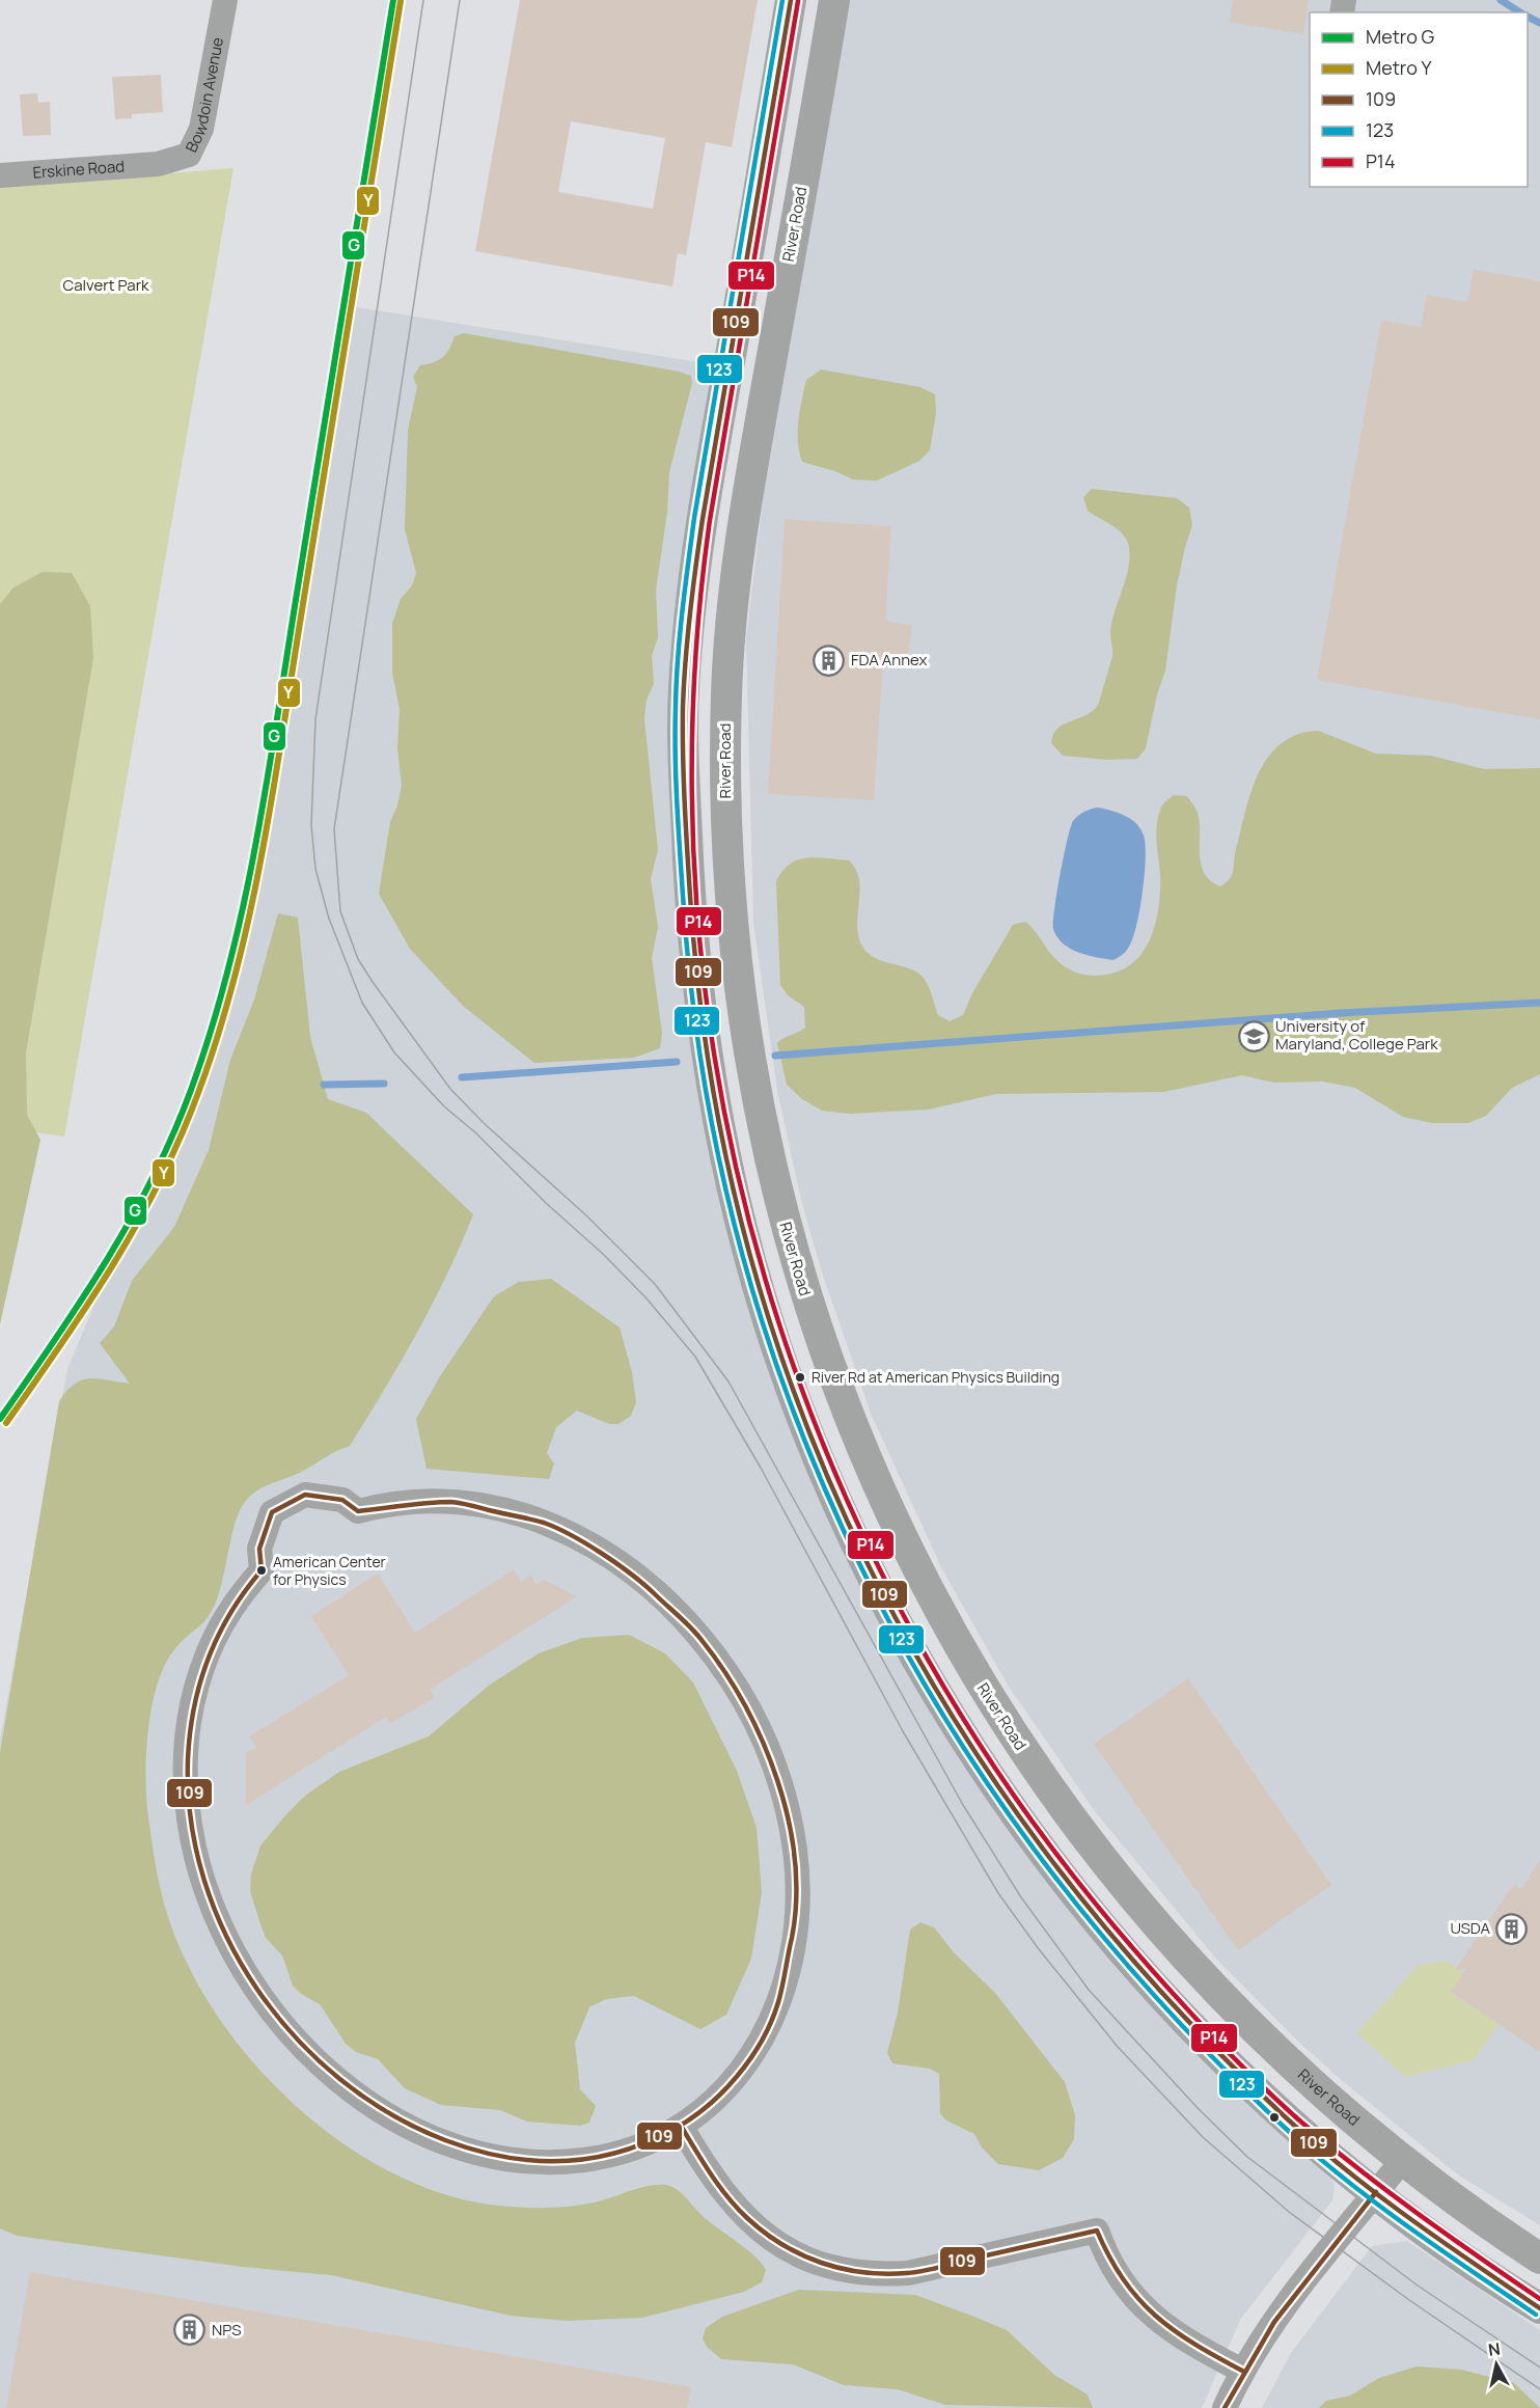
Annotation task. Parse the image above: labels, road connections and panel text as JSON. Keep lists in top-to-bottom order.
{
  "streets": {
    "street": ["Bowdoin Avenue", "Erskine Road", "River Road"]
  },
  "crossings": [
    ["Bowdoin Avenue", "Erskine Road"]
  ],
  "parks": ["Calvert Park"],
  "places": {
    "building": ["FDA Annex", "USDA", "NPS"],
    "school or university": ["University of Maryland, College Park"],
    "other": ["River Rd at American Physics Building", "American Center for Physics"]
  },
  "lines": [
    "metro line G",
    "transit line 109",
    "transit line 123",
    "metro line Y",
    "transit line P14"
  ],
  "legend": [
    "Metro G",
    "Metro Y",
    "109",
    "123",
    "P14"
  ],
  "north": "top"
}
